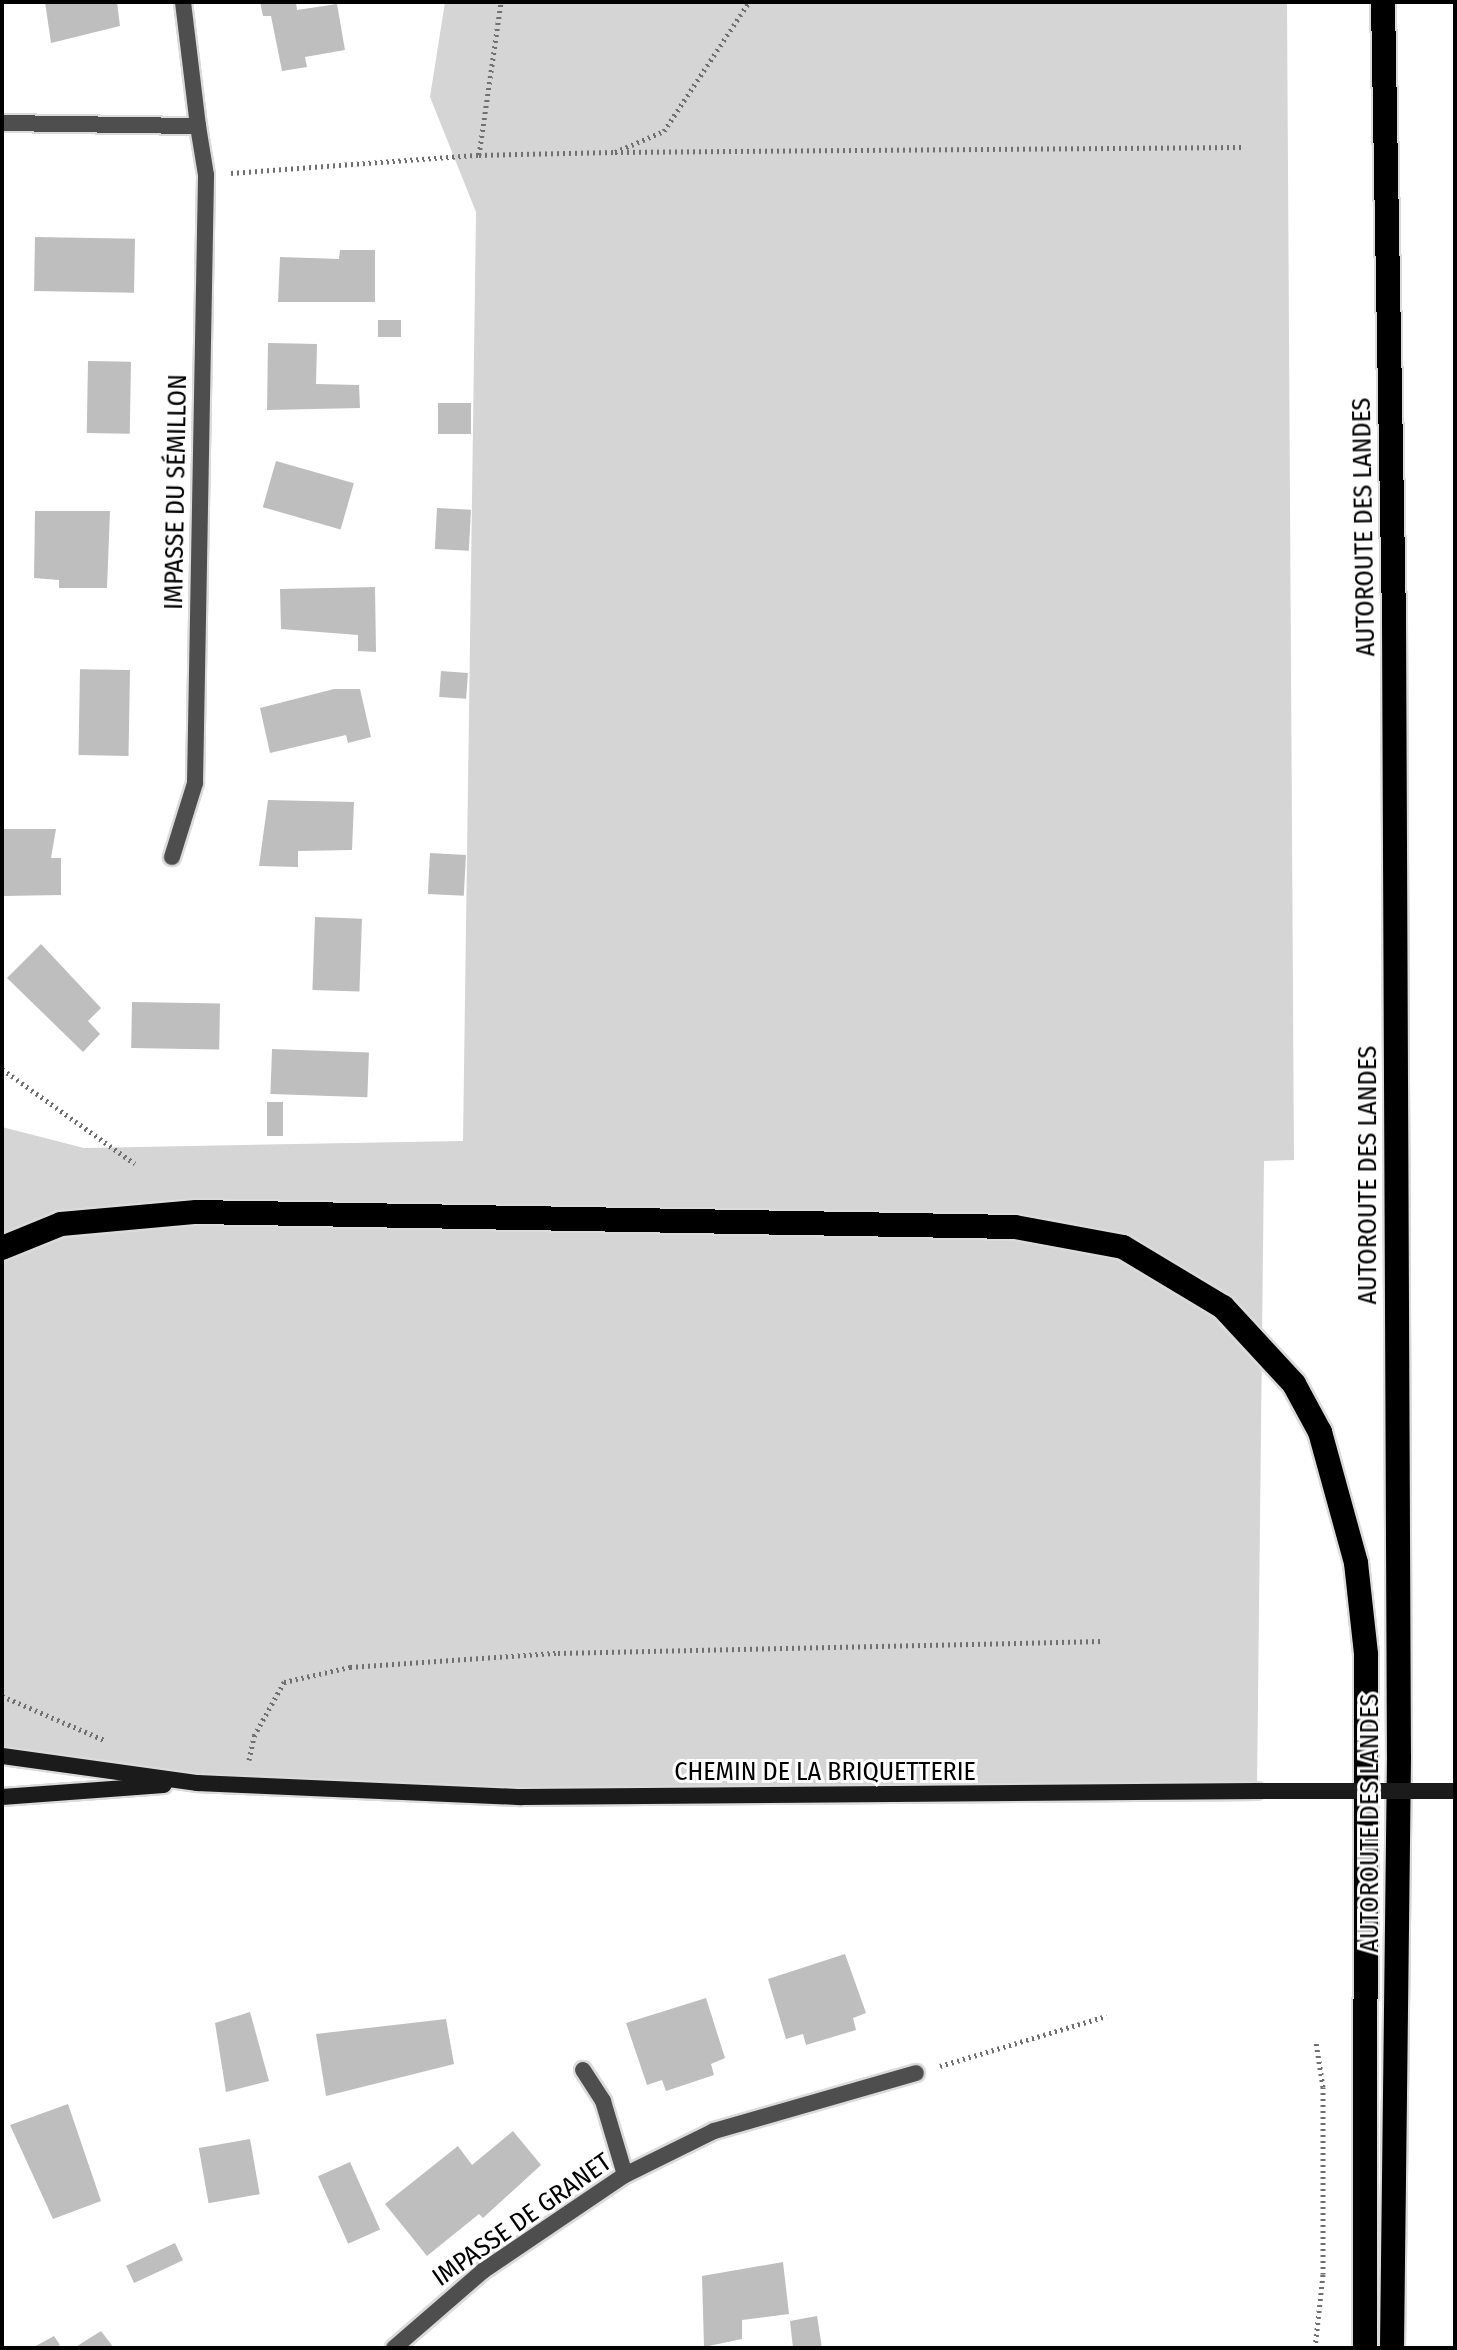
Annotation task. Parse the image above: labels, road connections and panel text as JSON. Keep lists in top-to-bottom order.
{
  "streets": {
    "highway": ["AUTOROUTE DES LANDES"],
    "street": ["IMPASSE DU SÉMILLON", "CHEMIN DE LA BRIQUETTERIE", "IMPASSE DE GRANET"]
  }
}
